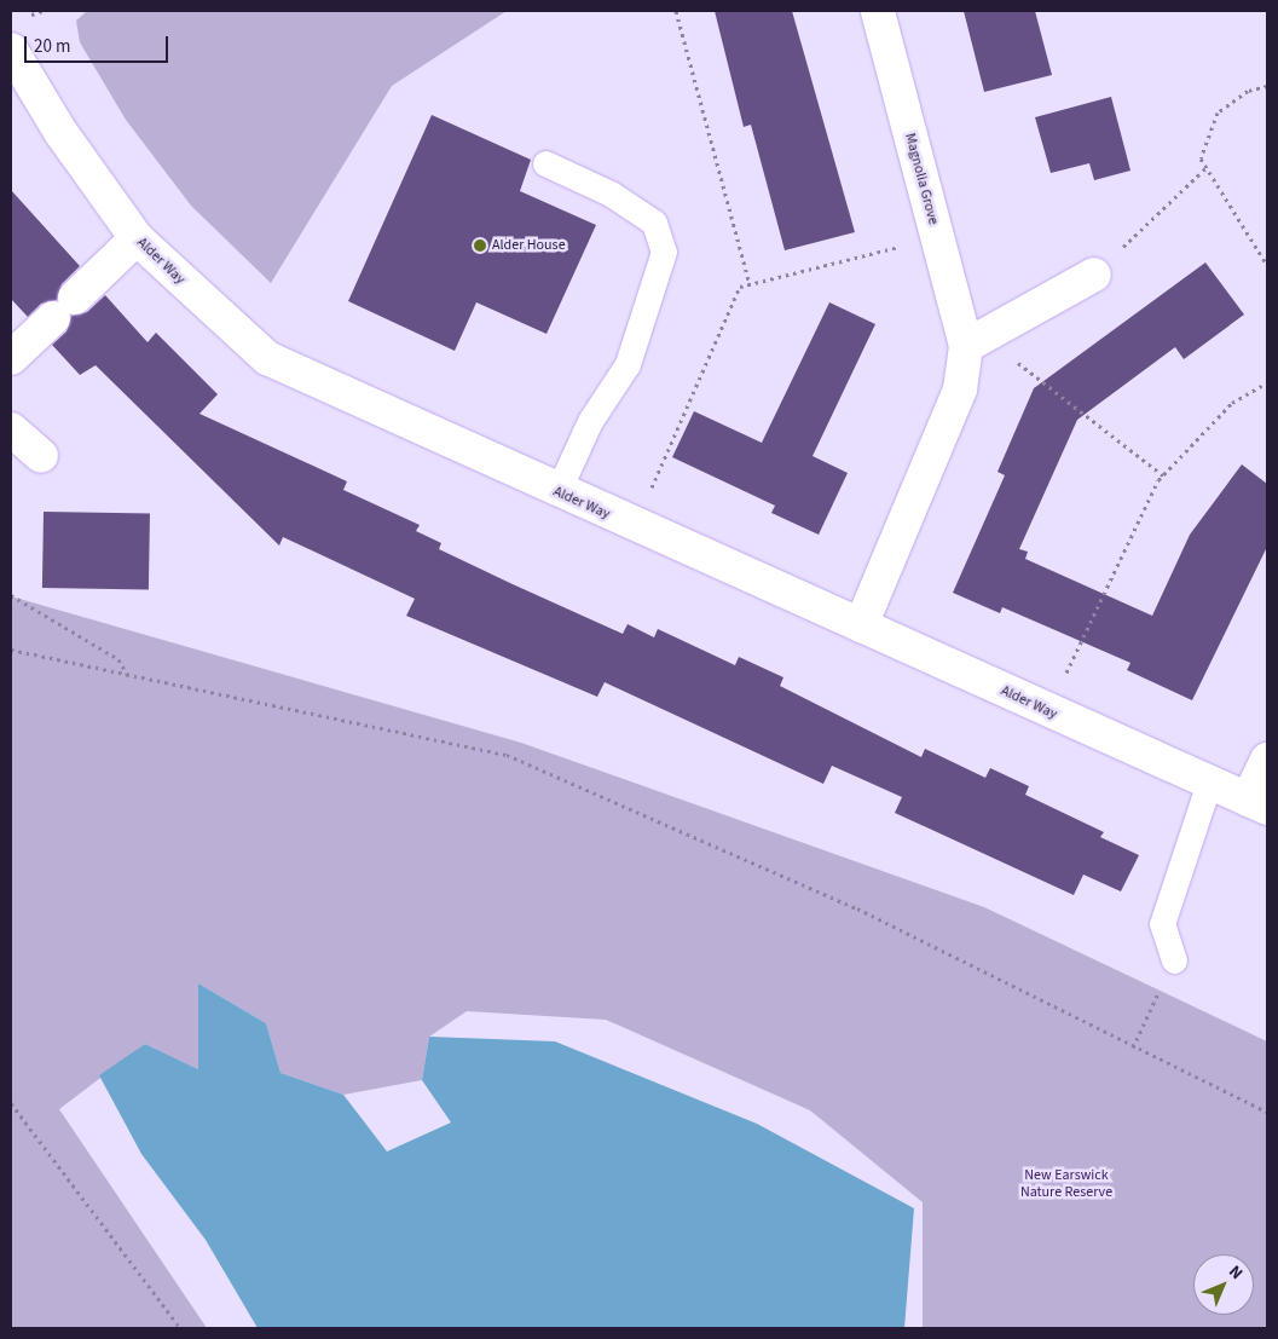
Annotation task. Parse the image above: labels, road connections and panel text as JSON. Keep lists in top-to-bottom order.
{
  "streets": {
    "street": ["Magnolia Grove", "Alder Way"]
  },
  "crossings": [
    ["Magnolia Grove", "Alder Way"]
  ],
  "parks": ["New Earswick Nature Reserve"],
  "places": ["Alder House"],
  "scale_bar": "20 m",
  "north": "top right"
}
